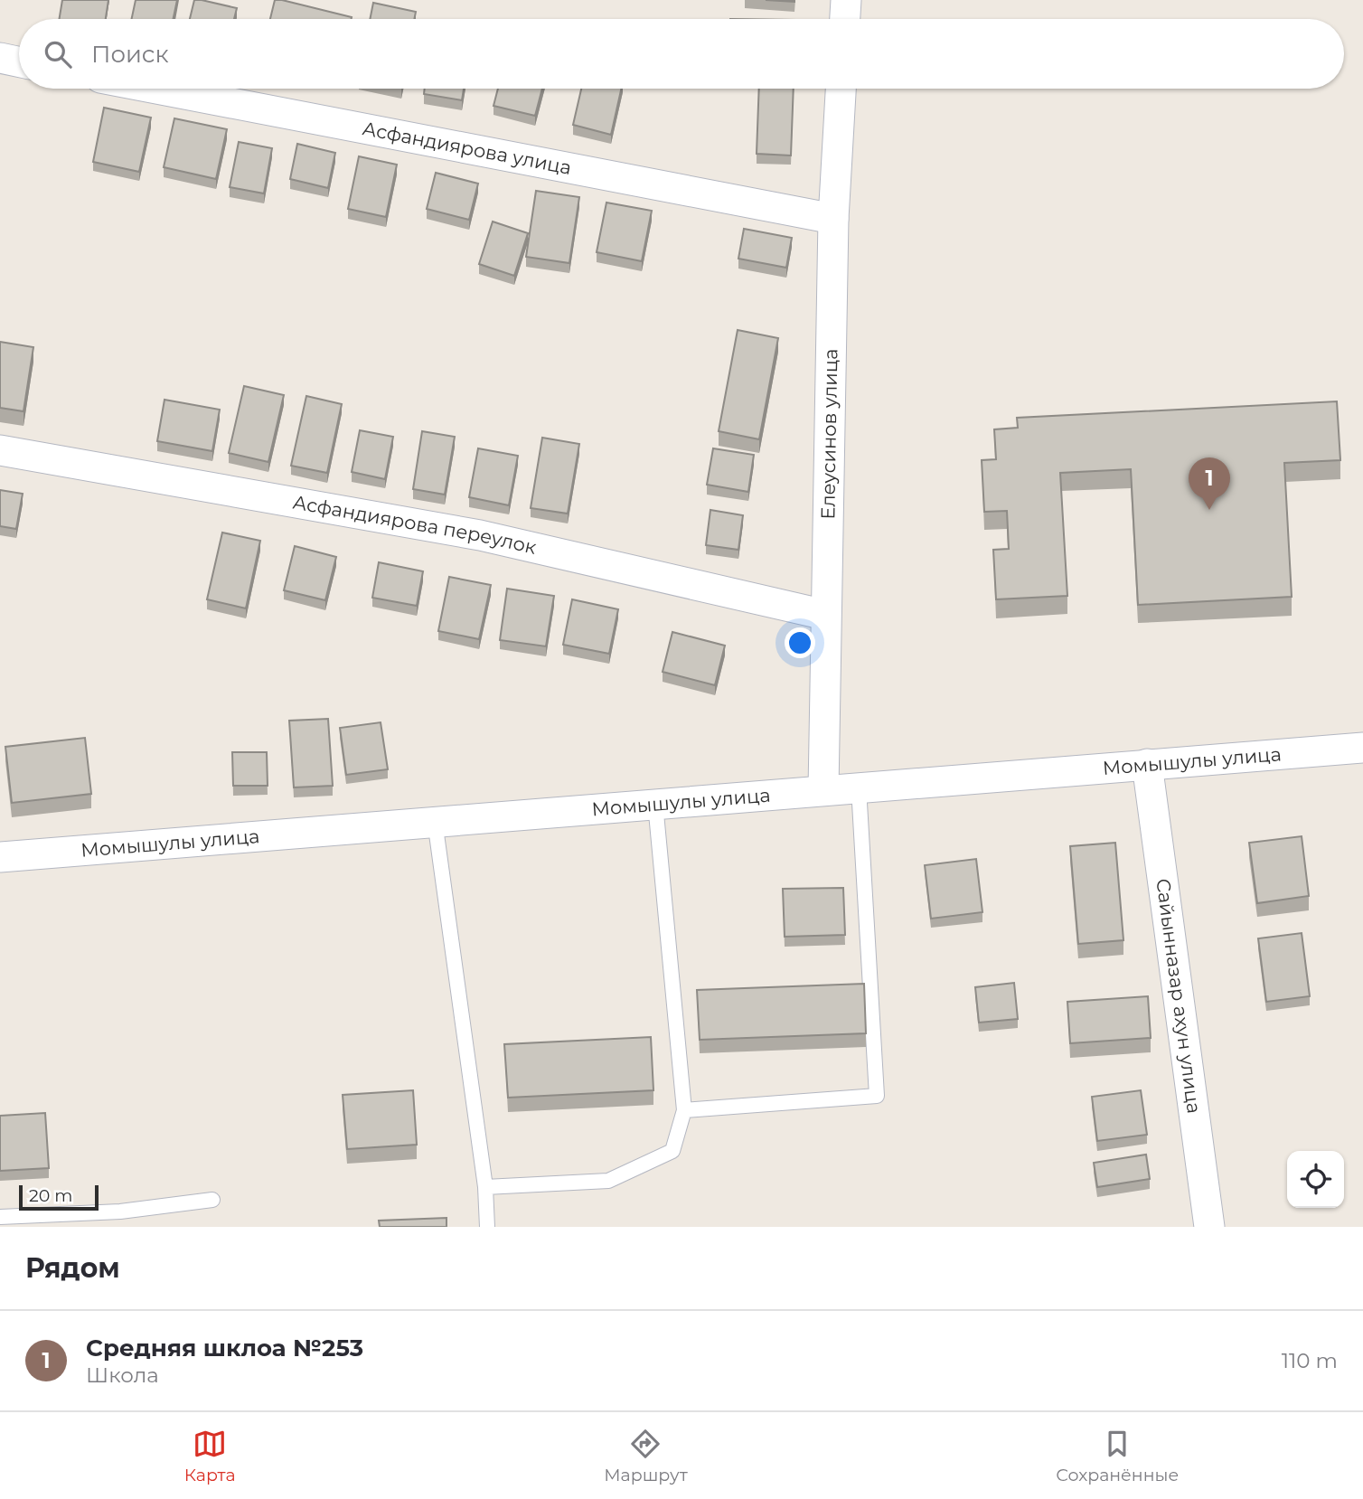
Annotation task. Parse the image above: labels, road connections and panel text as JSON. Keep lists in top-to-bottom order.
{
  "streets": {
    "street": [
      "Асфандиярова улица",
      "Елеусинов улица",
      "Асфандиярова переулок",
      "Момышулы улица",
      "Сайынназар ахун улица"
    ]
  },
  "crossings": [
    ["Асфандиярова улица", "Елеусинов улица"],
    ["Елеусинов улица", "Асфандиярова переулок"],
    ["Елеусинов улица", "Момышулы улица"],
    ["Момышулы улица", "Сайынназар ахун улица"]
  ],
  "scale_bar": "20 m",
  "page": {
    "search": "Поиск",
    "pins": "1",
    "scale": "20 m",
    "heading": "Рядом",
    "list": [
      {
        "mark": "1",
        "name": "Средняя шклоа №253",
        "note": "Школа",
        "value": "110 m"
      }
    ],
    "nav": ["Карта", "Маршрут", "Сохранённые"]
  }
}
